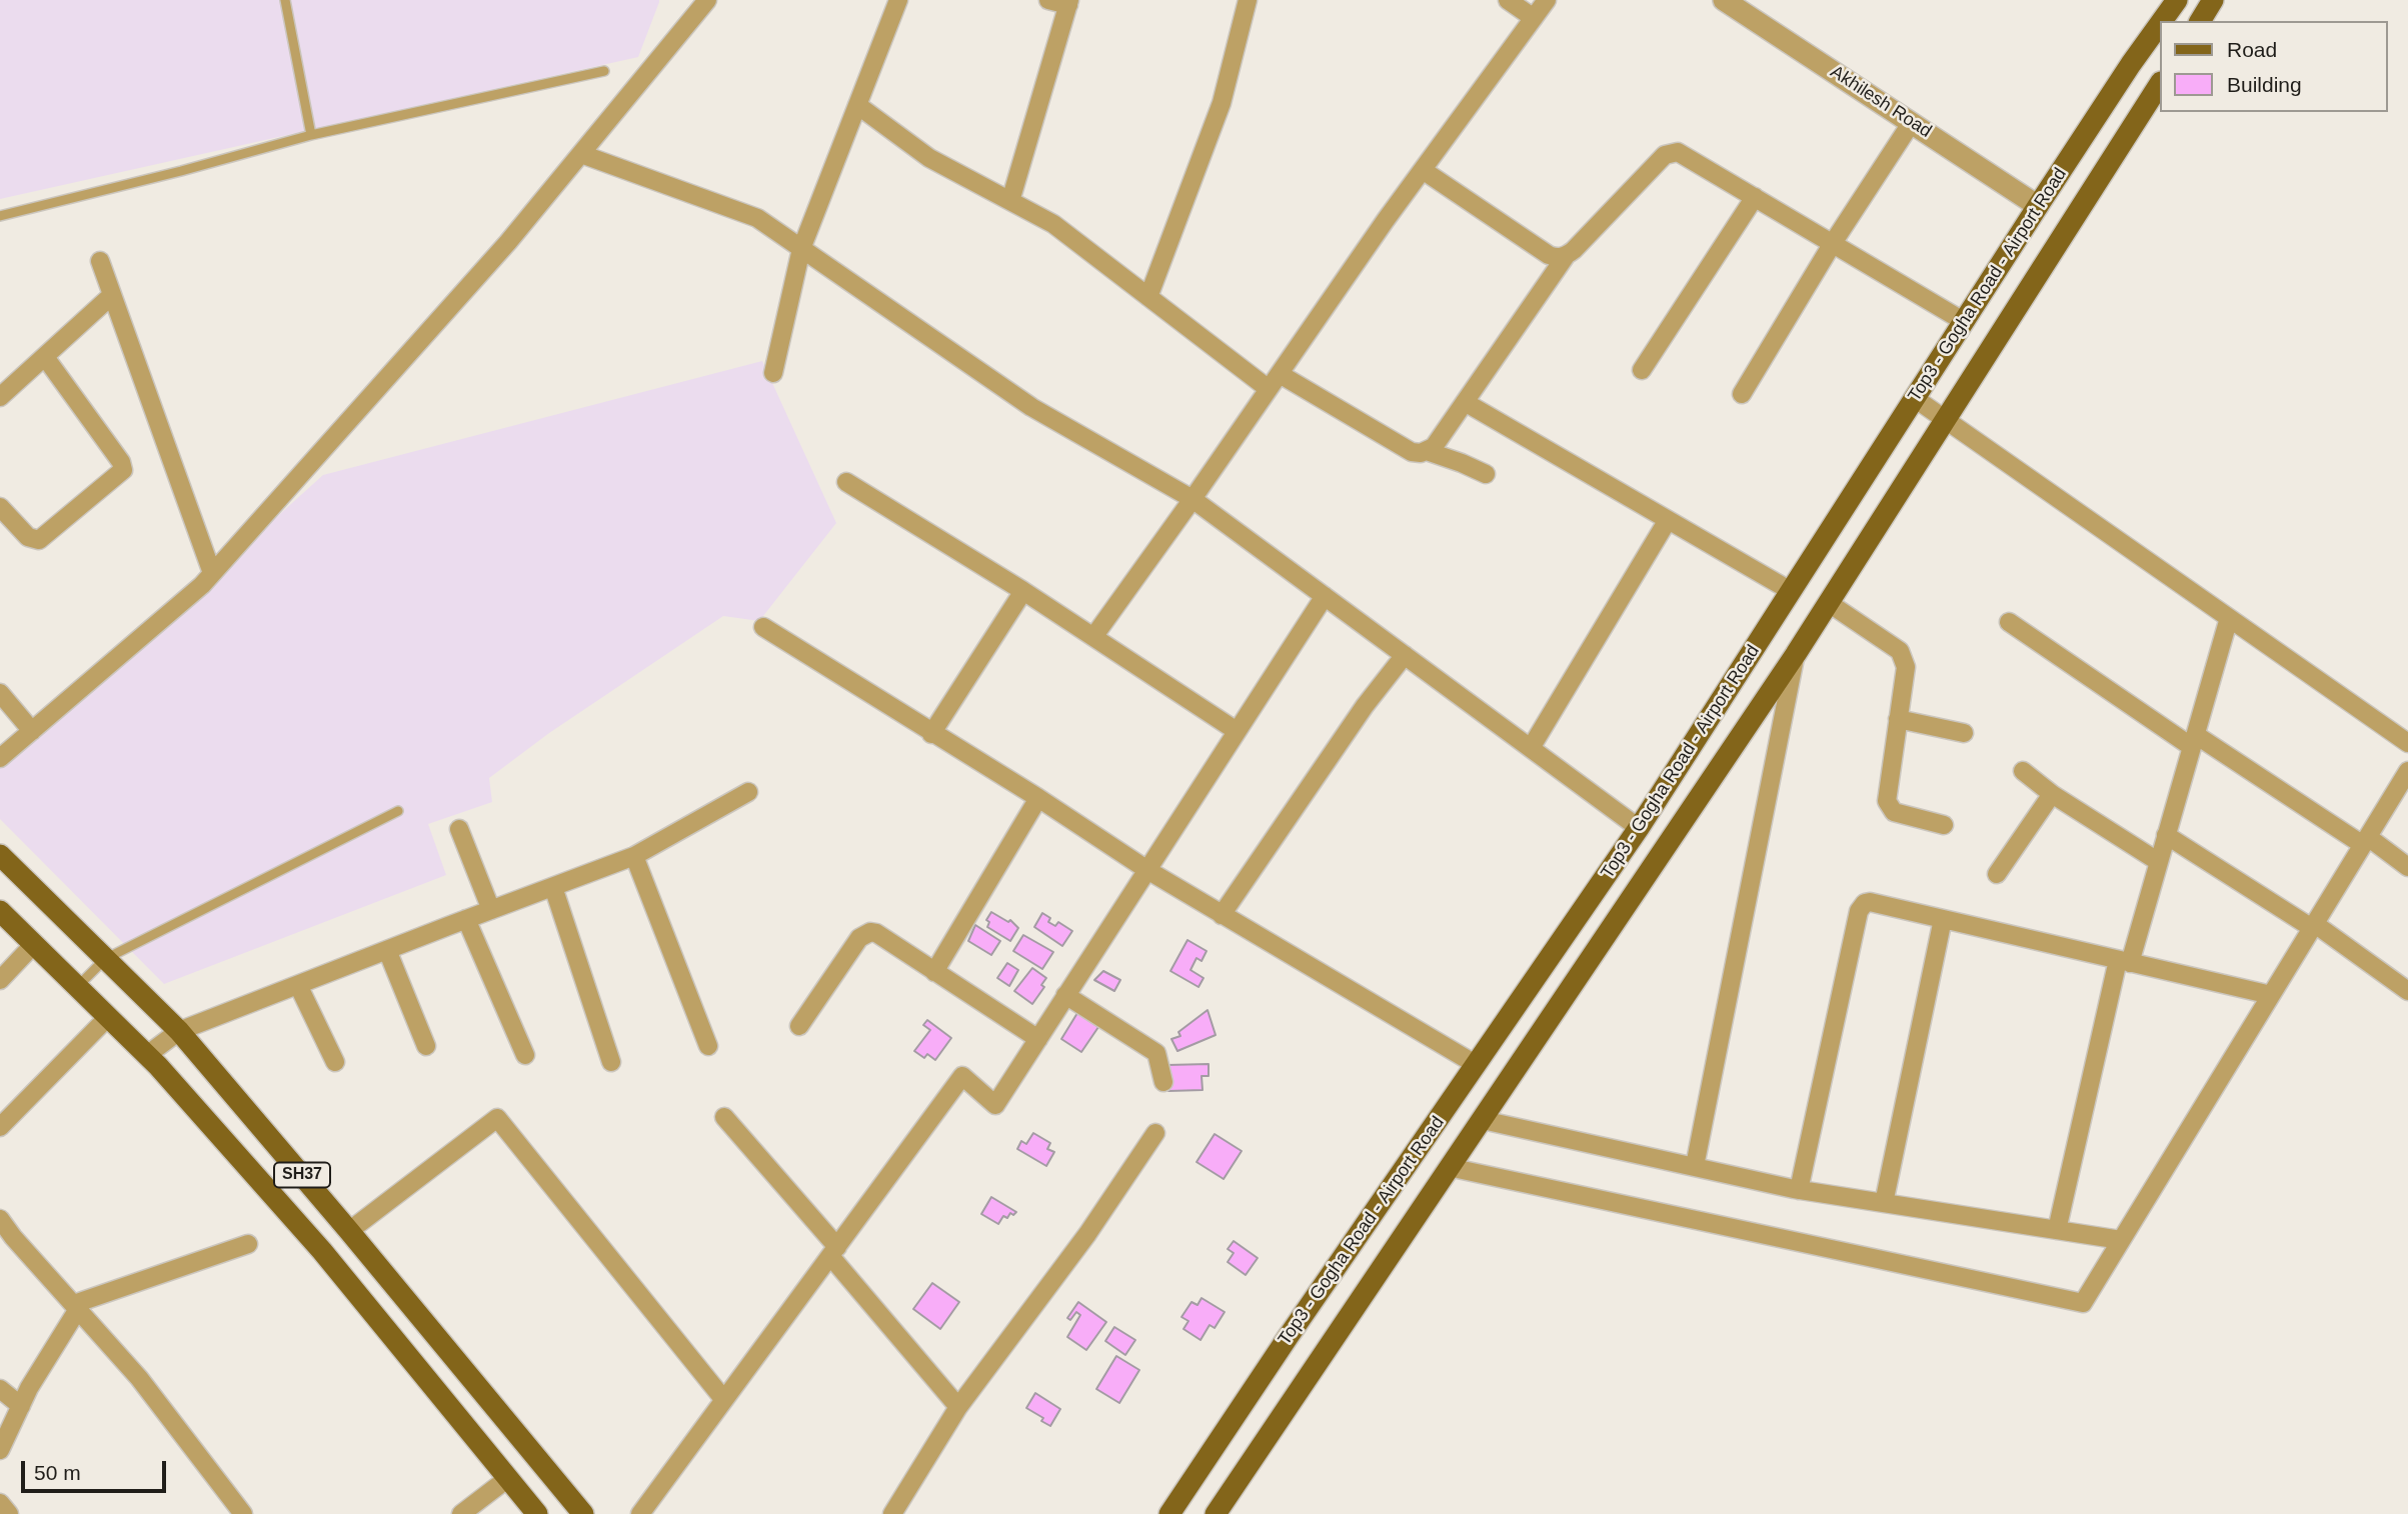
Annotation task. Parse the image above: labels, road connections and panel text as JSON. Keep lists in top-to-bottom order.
{
  "streets": {
    "main road": ["Top3 - Gogha Road - Airport Road", "SH37"],
    "street": ["Akhilesh Road"]
  },
  "crossings": [
    ["Akhilesh Road", "Top3 - Gogha Road - Airport Road"]
  ],
  "legend": ["Road", "Building"],
  "scale_bar": "50 m"
}
